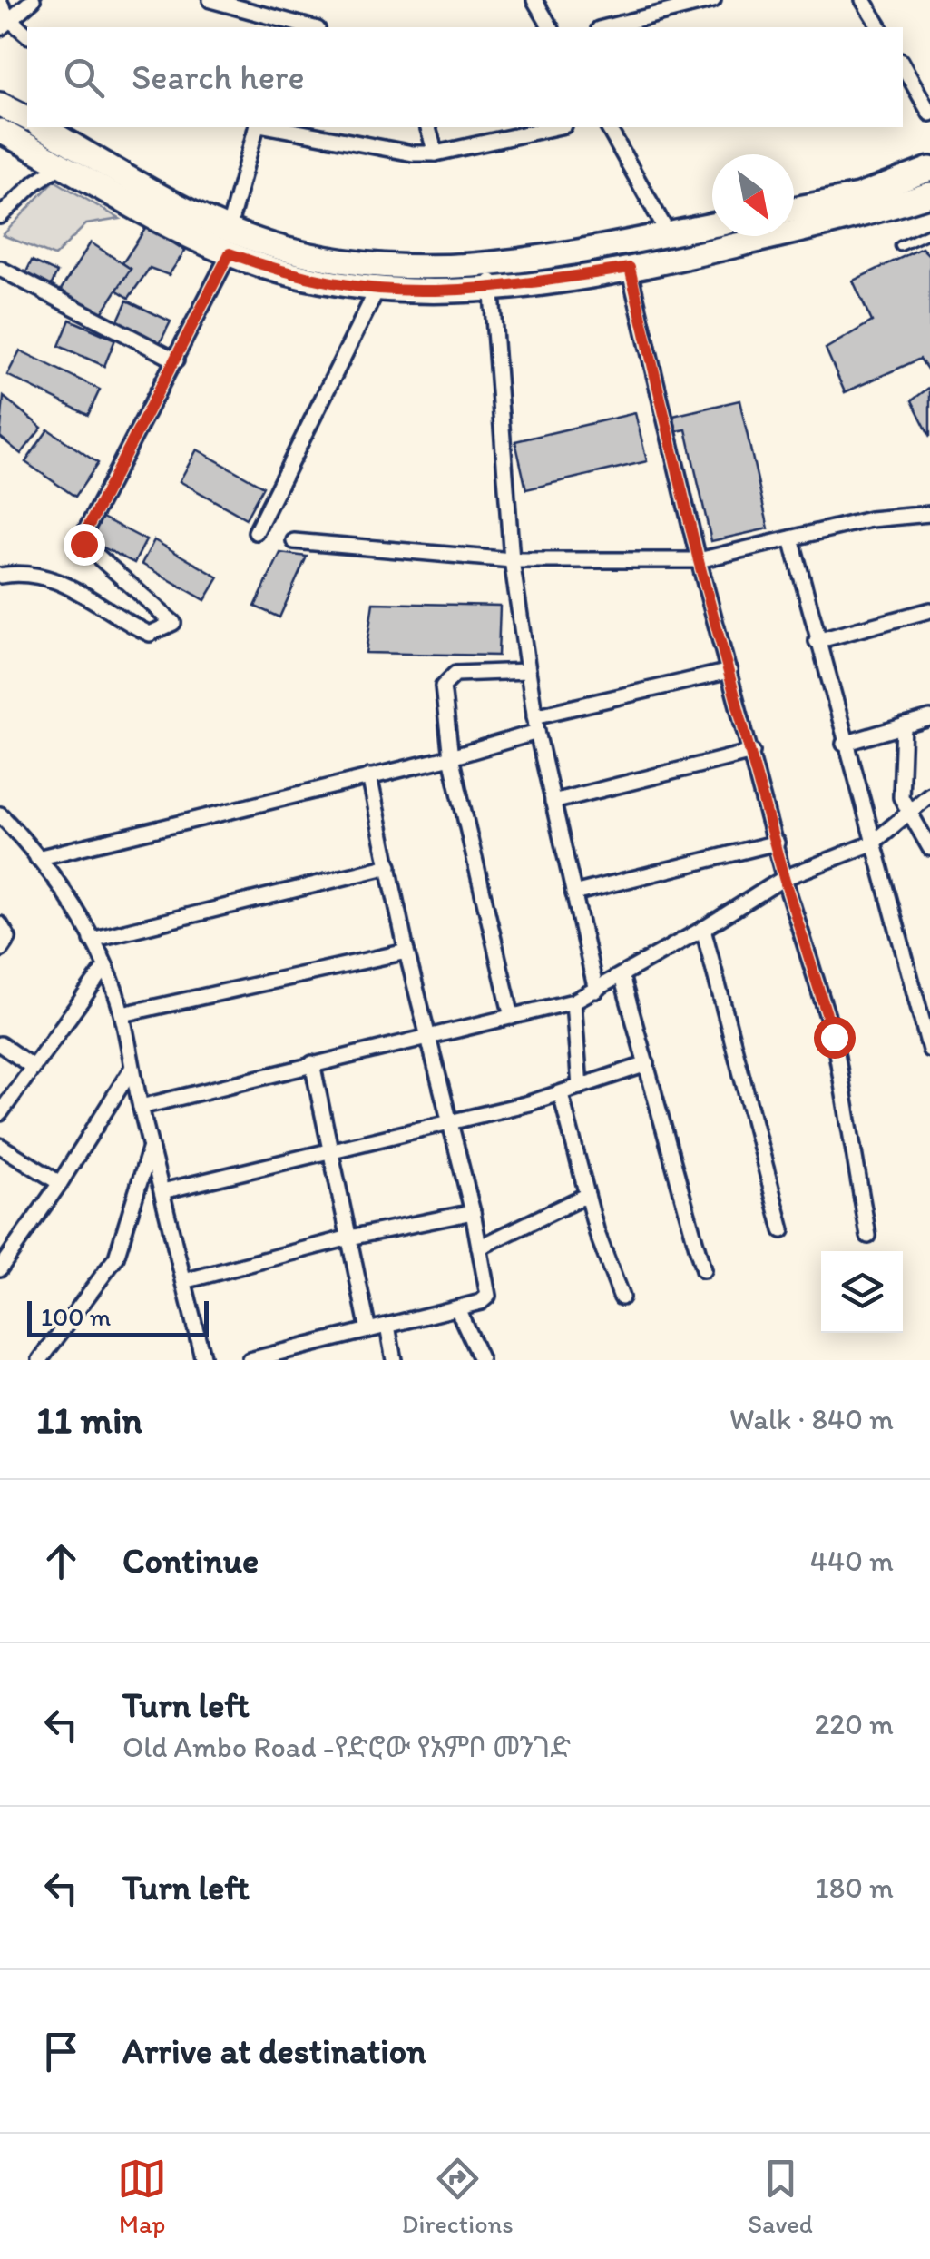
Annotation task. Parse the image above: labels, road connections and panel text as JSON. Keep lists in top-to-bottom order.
{
  "scale_bar": "100 m",
  "north": "bottom right",
  "page": {
    "search": "Search here",
    "scale": "100 m",
    "heading": ["11 min", "Walk · 840 m"],
    "list": [
      ["Continue", "440 m"],
      ["Turn left", "Old Ambo Road -የድሮው የአምቦ መንገድ", "220 m"],
      ["Turn left", "180 m"],
      "Arrive at destination"
    ],
    "nav": ["Map", "Directions", "Saved"]
  }
}
